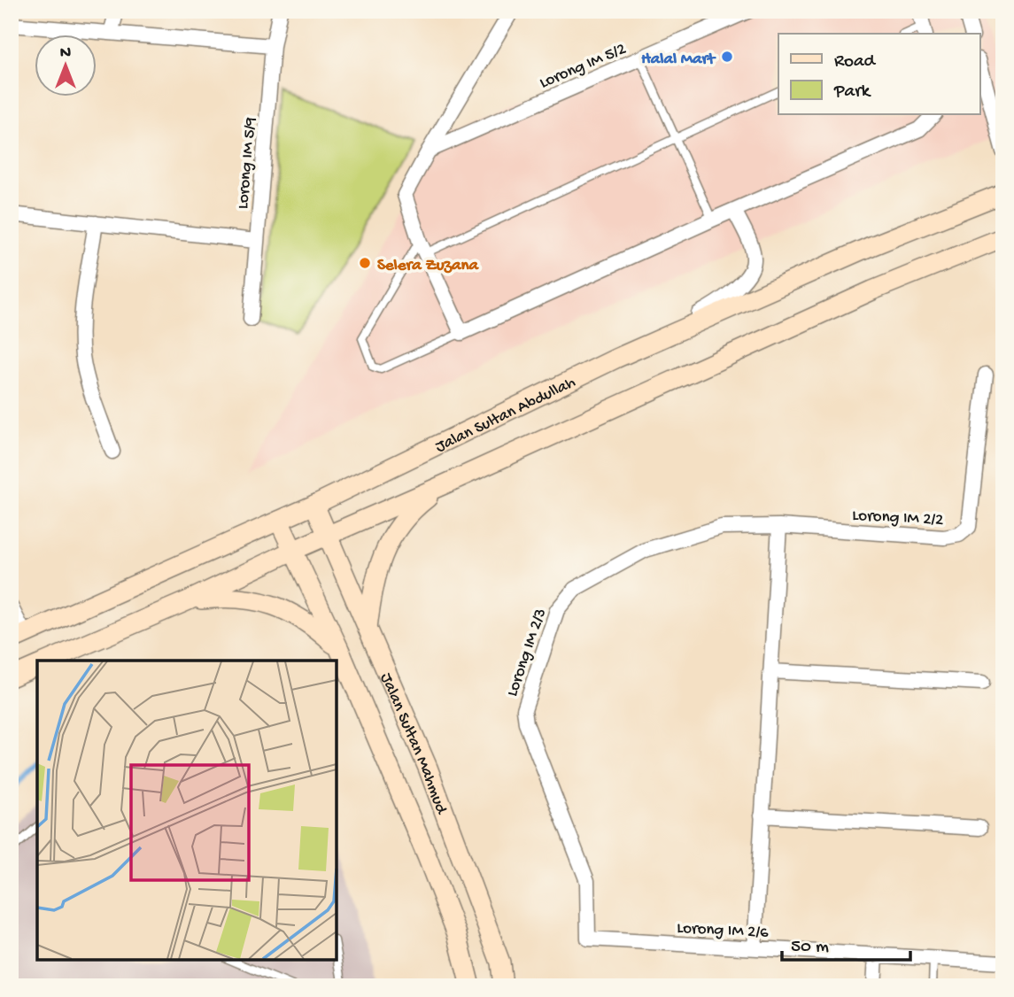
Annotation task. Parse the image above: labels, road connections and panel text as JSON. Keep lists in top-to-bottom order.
{
  "streets": {
    "main road": ["Jalan Sultan Abdullah", "Jalan Sultan Mahmud"],
    "street": [
      "Lorong IM 5/2",
      "Lorong IM 5/9",
      "Lorong IM 2/2",
      "Lorong IM 2/3",
      "Lorong IM 2/6"
    ]
  },
  "crossings": [
    ["Jalan Sultan Abdullah", "Jalan Sultan Mahmud"],
    ["Lorong IM 2/2", "Lorong IM 2/3"],
    ["Lorong IM 2/3", "Lorong IM 2/6"]
  ],
  "places": ["Halal Mart", "Selera Zuzana"],
  "legend": ["Road", "Park"],
  "scale_bar": "50 m",
  "north": "top"
}
